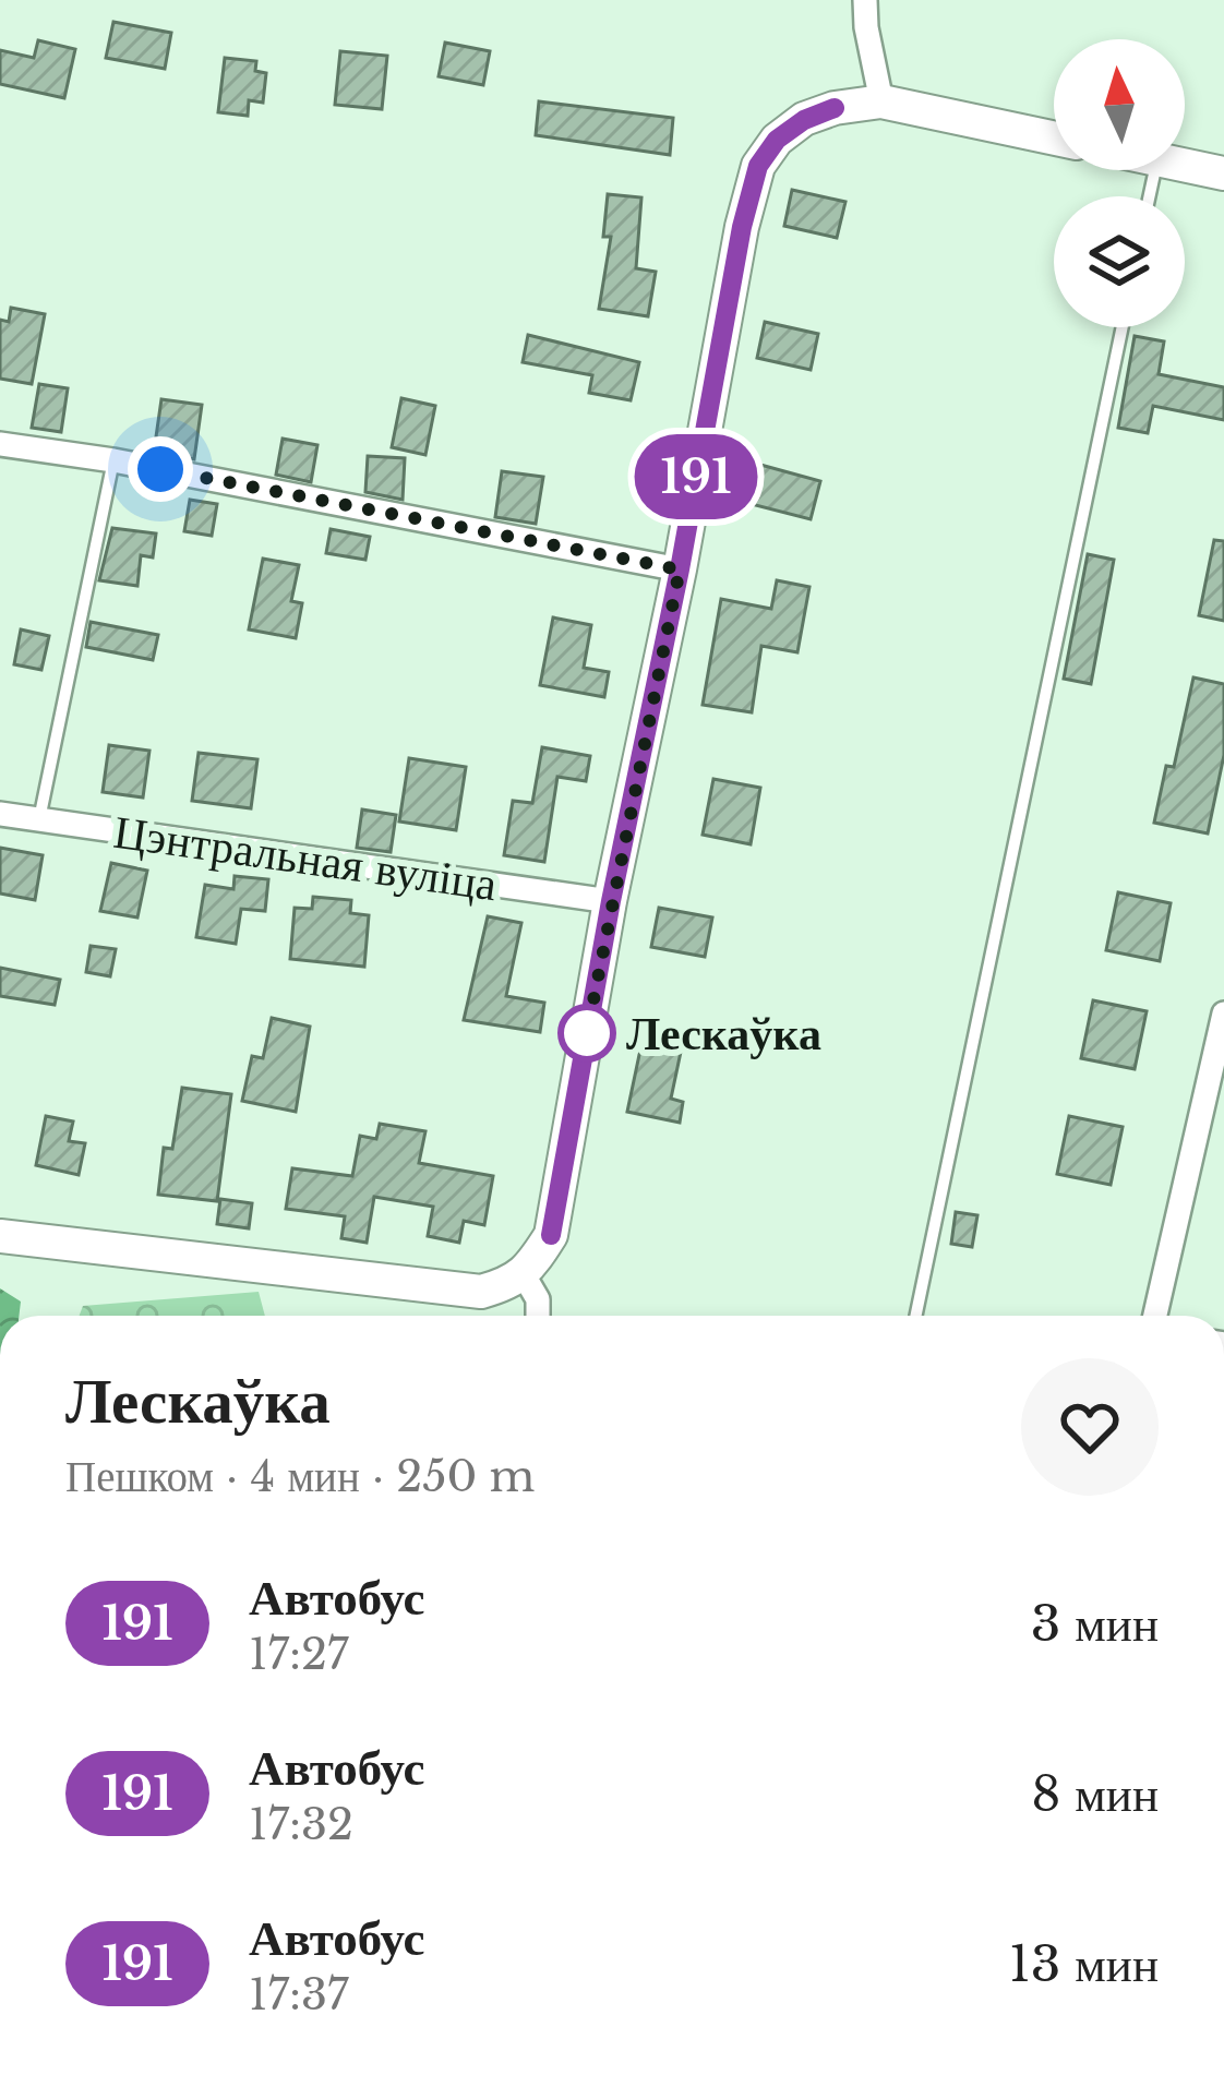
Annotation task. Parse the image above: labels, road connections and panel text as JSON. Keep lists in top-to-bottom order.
{
  "streets": {
    "street": ["Цэнтральная вуліца"]
  },
  "places": ["Лескаўка"],
  "lines": ["bus line 191"],
  "north": "top",
  "page": {
    "on_map": "191",
    "heading": ["Лескаўка", "Пешком · 4 мин · 250 m"],
    "list": [
      {
        "mark": "191",
        "name": "Автобус",
        "note": "17:27",
        "value": "3 мин"
      },
      {
        "mark": "191",
        "name": "Автобус",
        "note": "17:32",
        "value": "8 мин"
      },
      {
        "mark": "191",
        "name": "Автобус",
        "note": "17:37",
        "value": "13 мин"
      }
    ]
  }
}
